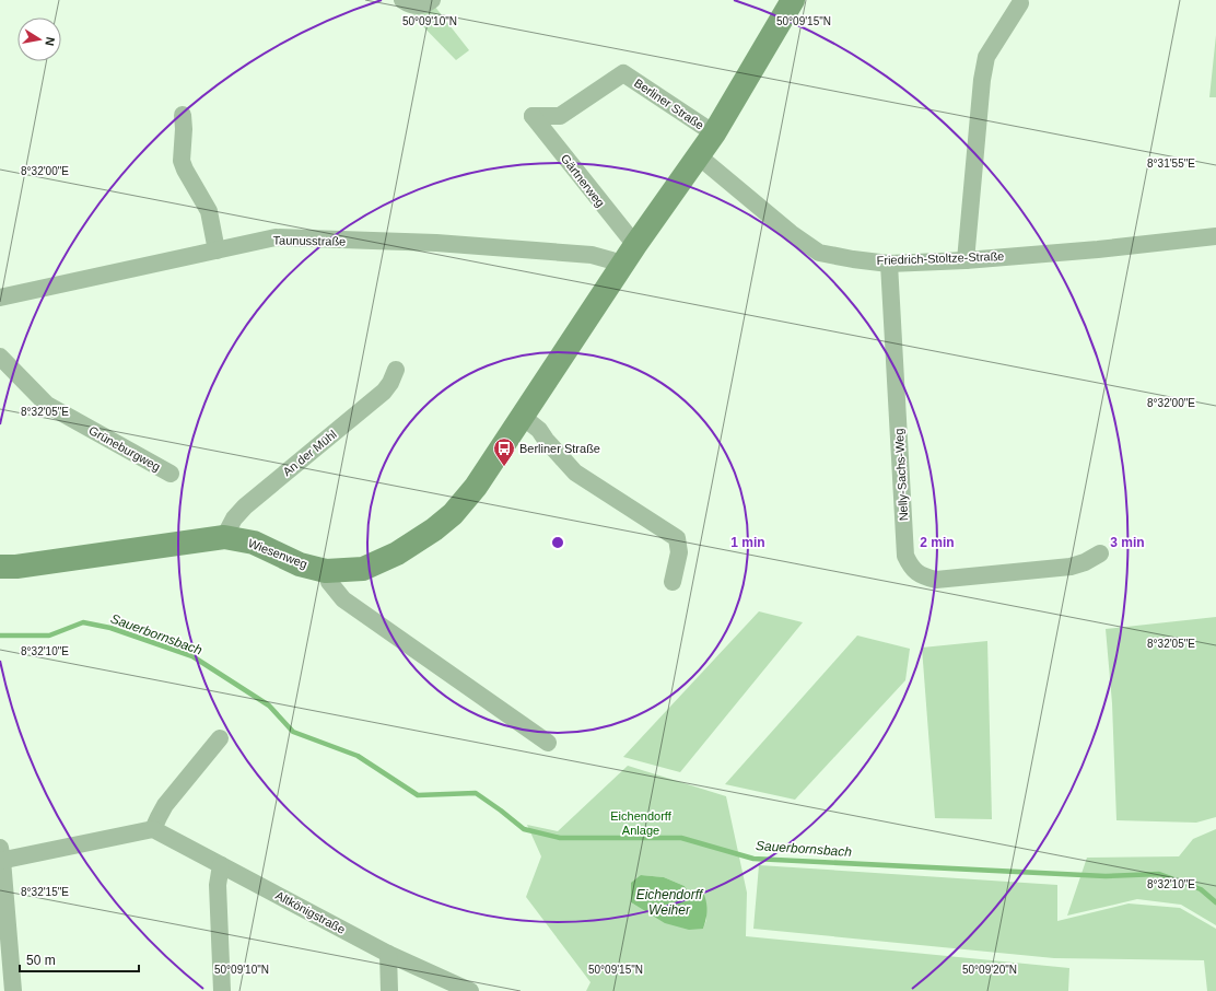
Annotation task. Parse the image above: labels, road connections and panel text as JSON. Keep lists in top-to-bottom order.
{
  "streets": {
    "street": [
      "Berliner Straße",
      "Gärtnerweg",
      "Taunusstraße",
      "Friedrich-Stoltze-Straße",
      "Grüneburgweg",
      "An der Mühl",
      "Nelly-Sachs-Weg",
      "Wiesenweg",
      "Altkönigstraße"
    ]
  },
  "crossings": [
    ["Berliner Straße", "Gärtnerweg"],
    ["Berliner Straße", "Taunusstraße"],
    ["Berliner Straße", "Friedrich-Stoltze-Straße"],
    ["Berliner Straße", "Wiesenweg"],
    ["Friedrich-Stoltze-Straße", "Nelly-Sachs-Weg"],
    ["An der Mühl", "Wiesenweg"]
  ],
  "water": ["Sauerbornsbach", "Eichendorff Weiher"],
  "parks": ["Eichendorff Anlage"],
  "places": {
    "bus stop": ["Berliner Straße"]
  },
  "scale_bar": "50 m",
  "north": "right",
  "coordinates": [
    "50°09'10\"N",
    "50°09'15\"N",
    "8°31'55\"E",
    "8°32'00\"E",
    "8°32'05\"E",
    "8°32'10\"E",
    "8°32'15\"E",
    "50°09'20\"N"
  ],
  "rings": ["1 min", "2 min", "3 min"]
}
